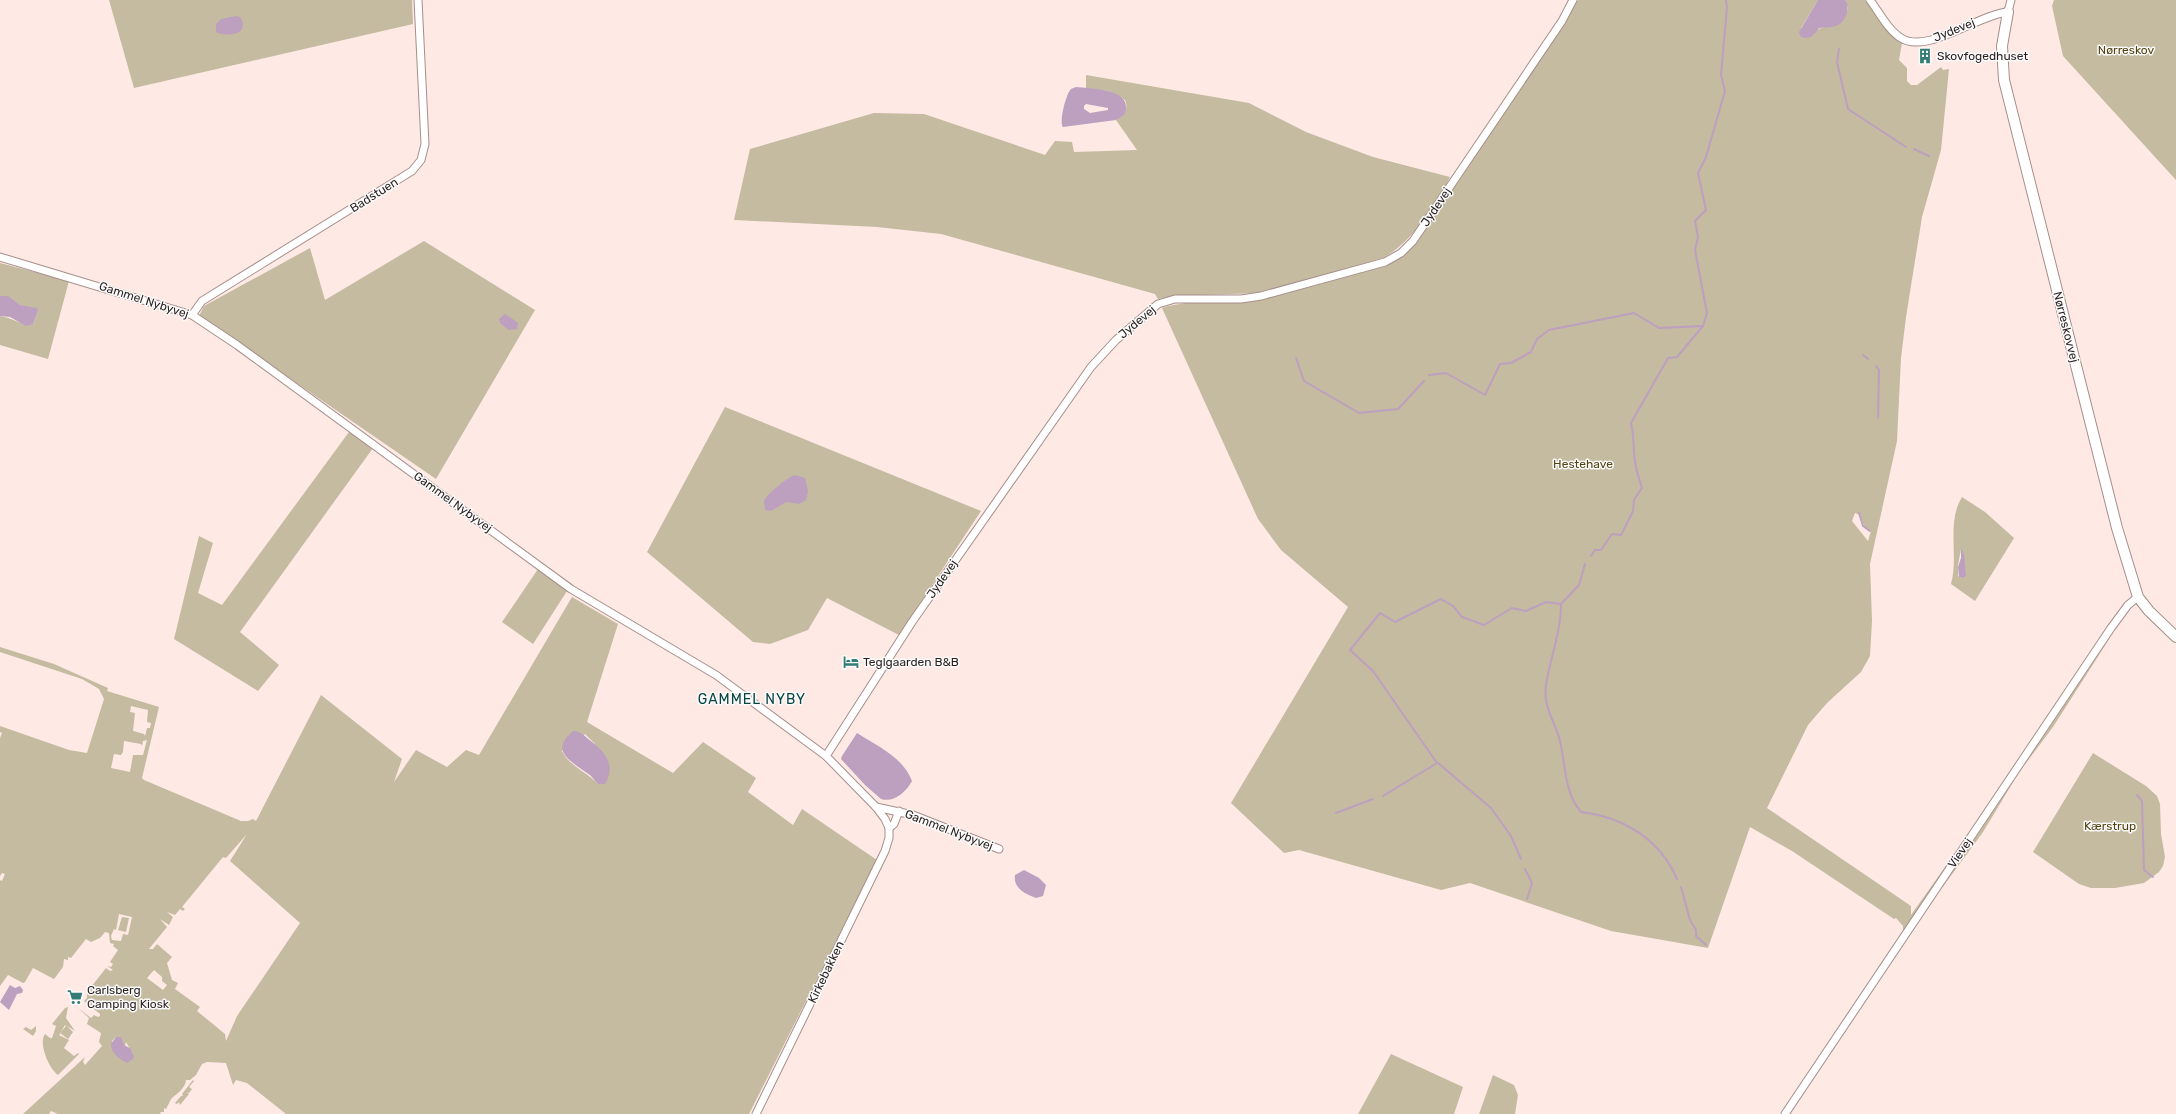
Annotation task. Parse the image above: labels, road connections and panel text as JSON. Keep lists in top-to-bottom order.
{
  "streets": {
    "street": [
      "Jydevej",
      "Badstuen",
      "Gammel Nybyvej",
      "Nørreskovvej",
      "Vievej",
      "Kirkebakken"
    ]
  },
  "crossings": [
    ["Jydevej", "Gammel Nybyvej"],
    ["Jydevej", "Nørreskovvej"],
    ["Badstuen", "Gammel Nybyvej"],
    ["Gammel Nybyvej", "Kirkebakken"],
    ["Nørreskovvej", "Vievej"]
  ],
  "districts": ["GAMMEL NYBY"],
  "parks": ["Nørreskov", "Hestehave", "Kærstrup"],
  "places": {
    "building": ["Skovfogedhuset"],
    "hotel": ["Teglgaarden B&B"],
    "supermarket": ["Carlsberg Camping Kiosk"]
  }
}
